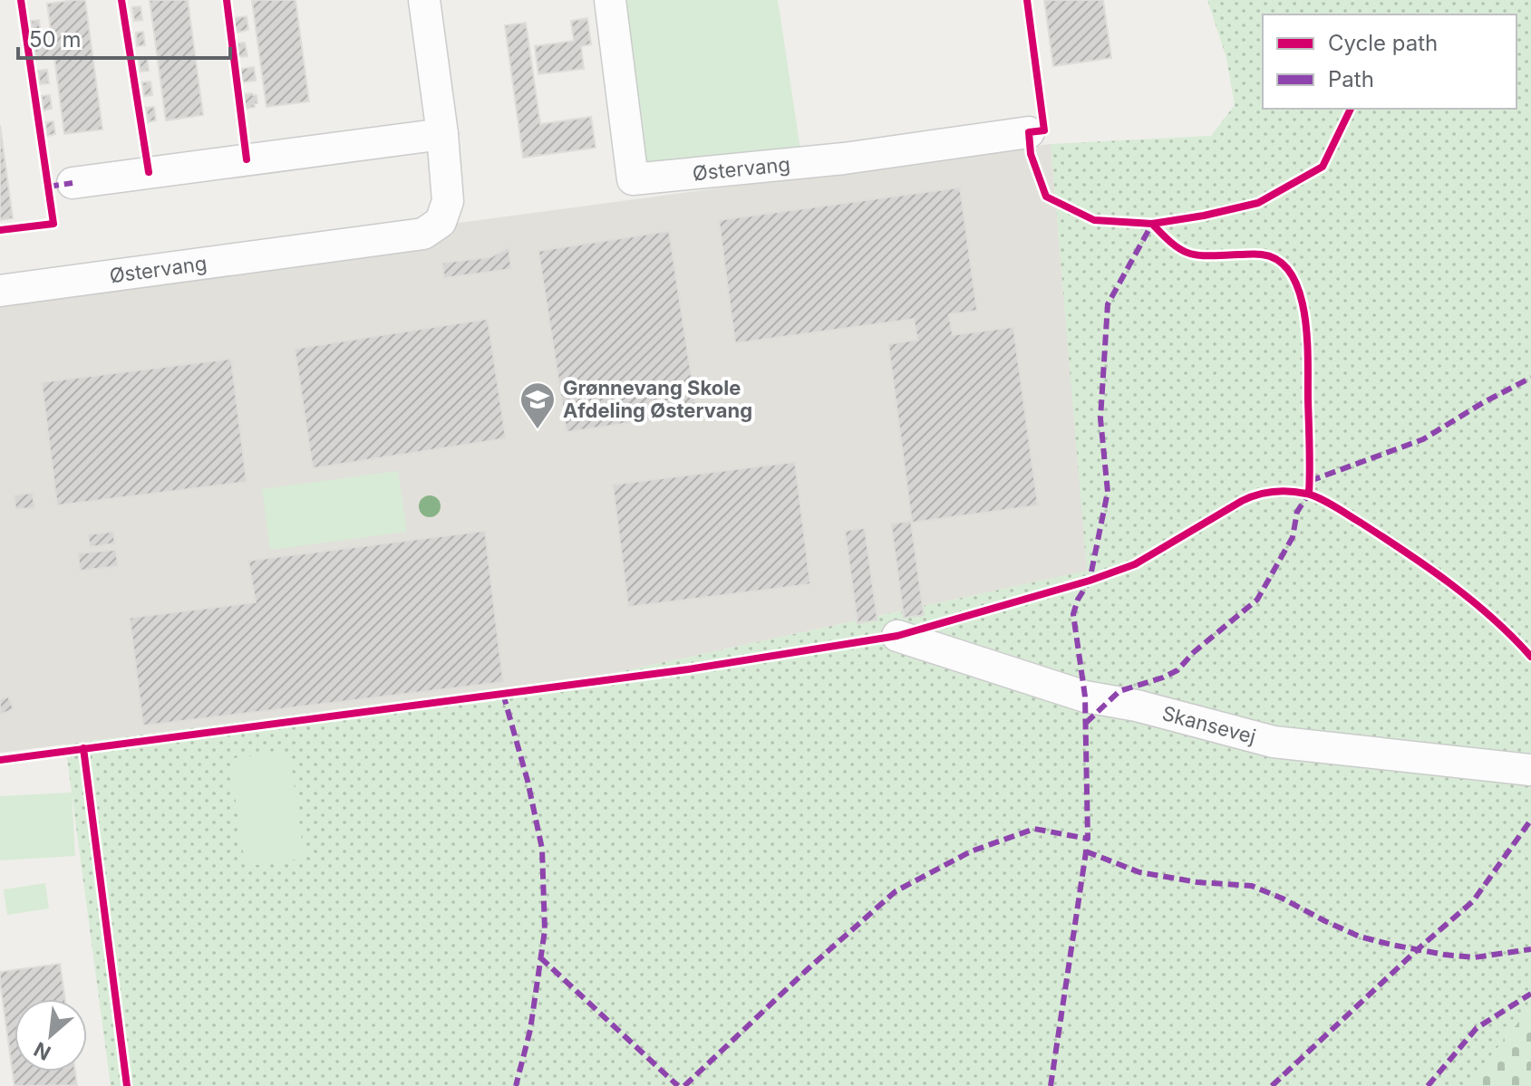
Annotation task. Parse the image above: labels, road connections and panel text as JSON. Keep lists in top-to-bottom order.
{
  "streets": {
    "street": ["Østervang", "Skansevej"]
  },
  "places": {
    "school or university": ["Grønnevang Skole Afdeling Østervang"]
  },
  "legend": ["Cycle path", "Path"],
  "scale_bar": "50 m",
  "north": "bottom left"
}
